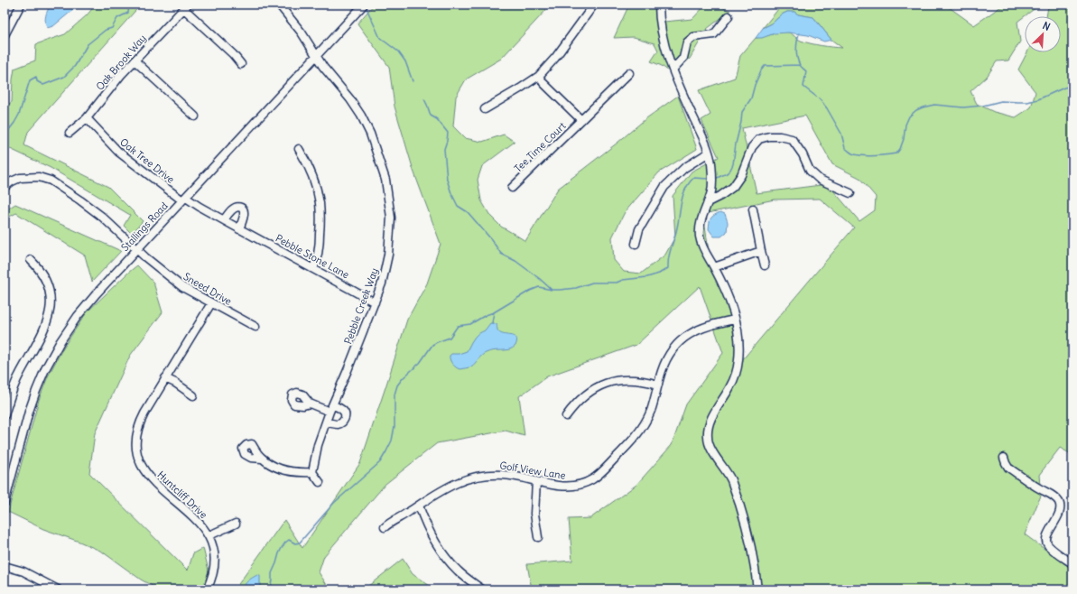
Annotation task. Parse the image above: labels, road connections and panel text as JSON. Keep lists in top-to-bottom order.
{
  "streets": {
    "street": [
      "Oak Brook Way",
      "Tee Time Court",
      "Oak Tree Drive",
      "Stallings Road",
      "Pebble Stone Lane",
      "Sneed Drive",
      "Pebble Creek Way",
      "Golf View Lane",
      "Huntcliff Drive"
    ]
  },
  "crossings": [
    ["Oak Brook Way", "Oak Tree Drive"],
    ["Oak Tree Drive", "Stallings Road"],
    ["Oak Tree Drive", "Pebble Stone Lane"],
    ["Stallings Road", "Pebble Stone Lane"],
    ["Stallings Road", "Sneed Drive"],
    ["Stallings Road", "Pebble Creek Way"],
    ["Pebble Stone Lane", "Pebble Creek Way"],
    ["Sneed Drive", "Huntcliff Drive"]
  ],
  "north": "top right"
}
